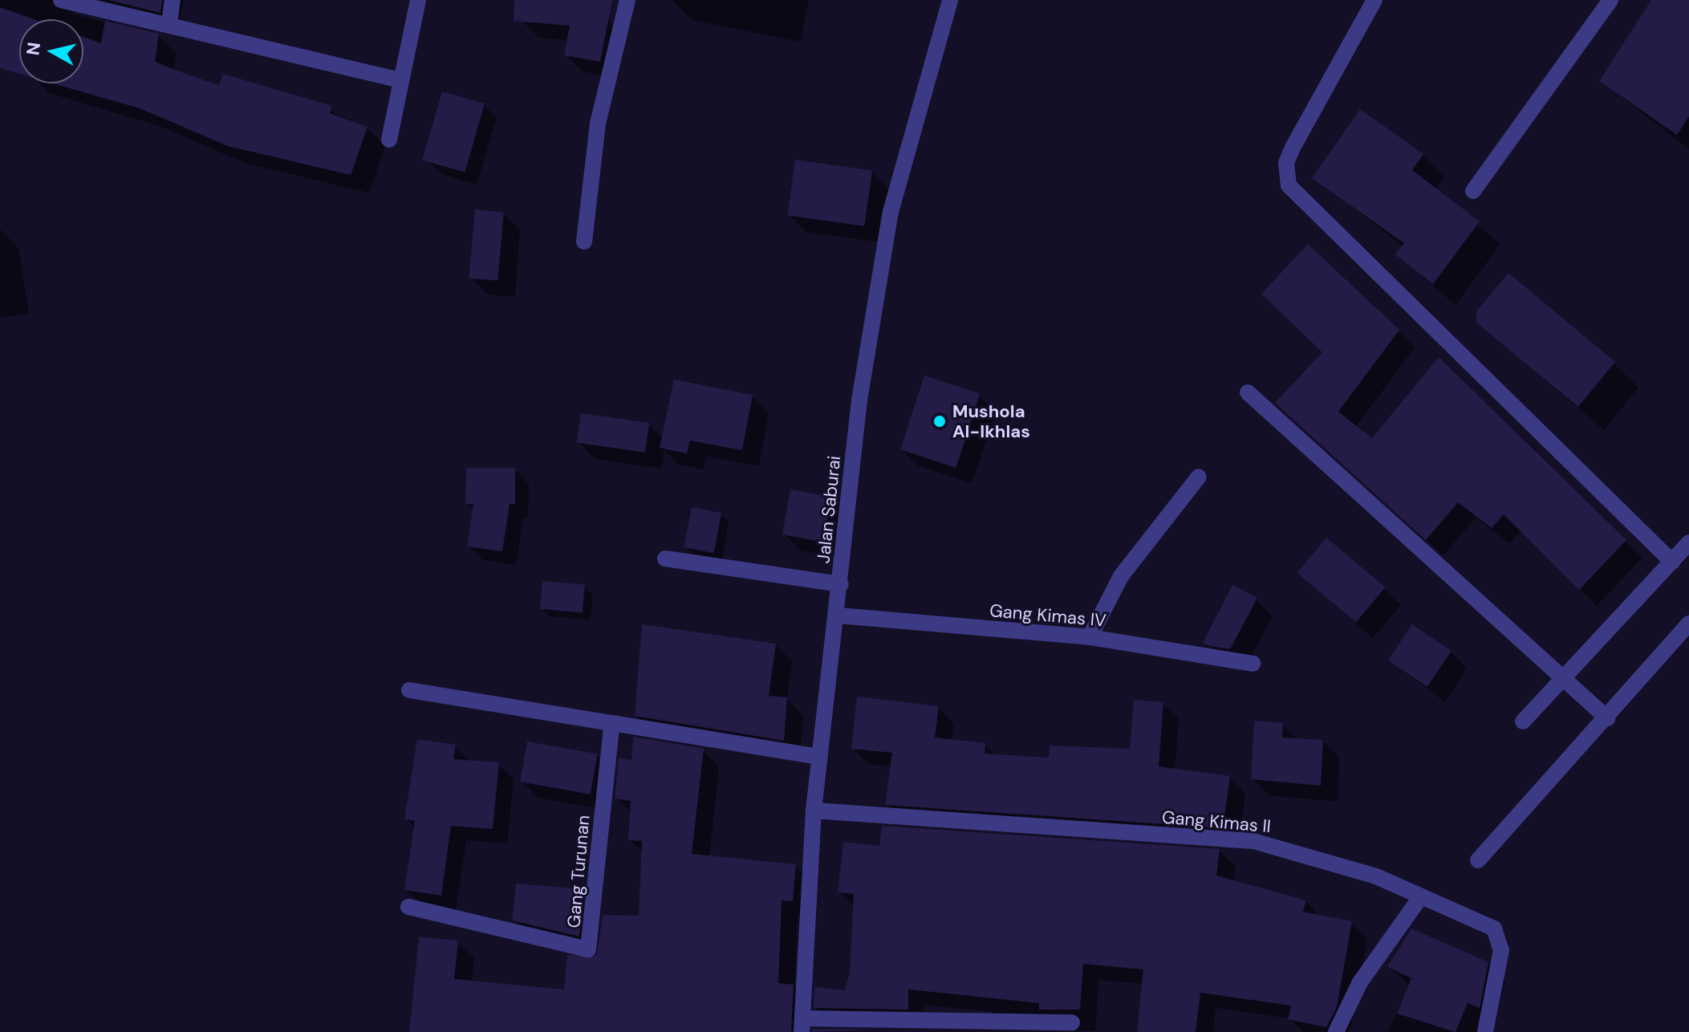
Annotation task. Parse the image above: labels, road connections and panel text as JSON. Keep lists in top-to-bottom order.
{
  "streets": {
    "street": [
      "Jalan Saburai",
      "Gang Kimas IV",
      "Gang Kimas II",
      "Gang Turunan"
    ]
  },
  "crossings": [
    ["Jalan Saburai", "Gang Kimas IV"],
    ["Jalan Saburai", "Gang Kimas II"]
  ],
  "places": ["Mushola Al-Ikhlas"],
  "north": "left"
}
